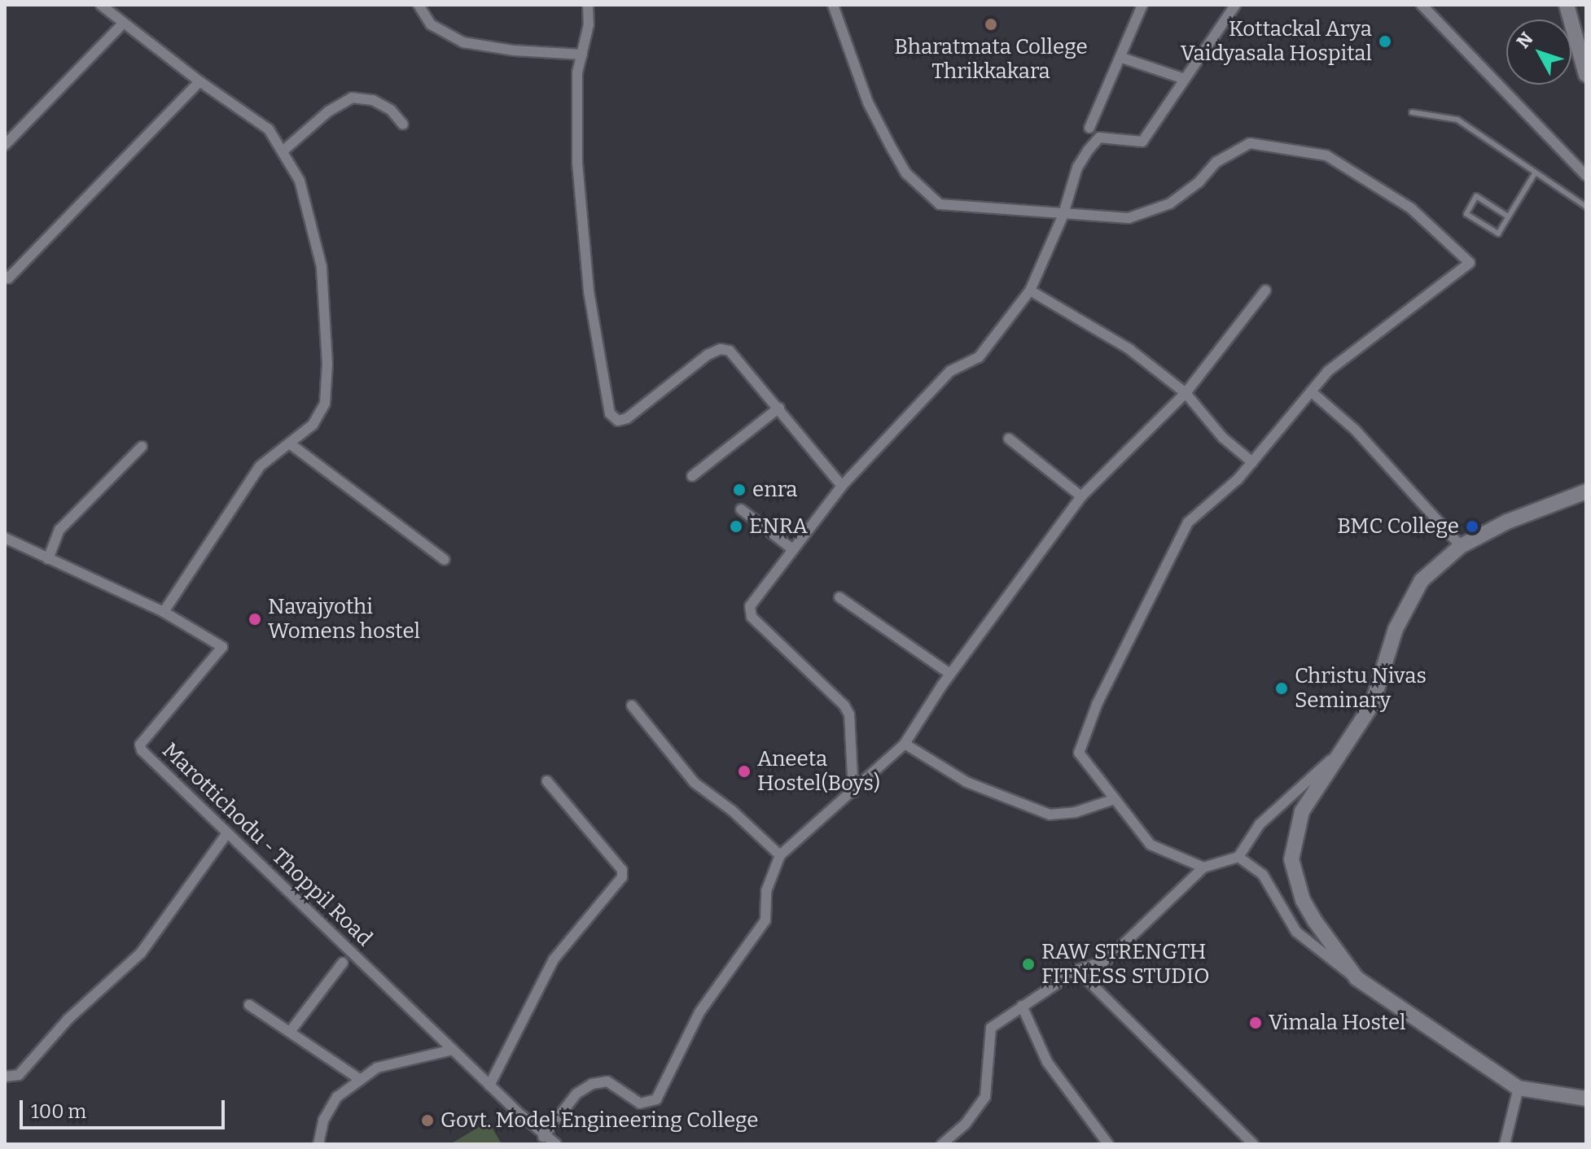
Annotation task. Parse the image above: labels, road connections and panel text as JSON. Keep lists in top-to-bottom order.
{
  "streets": {
    "street": ["Marottichodu - Thoppil Road"]
  },
  "places": [
    "Bharatmata College Thrikkakara",
    "Kottackal Arya Vaidyasala Hospital",
    "enra",
    "ENRA",
    "BMC College",
    "Navajyothi Womens hostel",
    "Christu Nivas Seminary",
    "Aneeta Hostel(Boys)",
    "RAW STRENGTH FITNESS STUDIO",
    "Vimala Hostel",
    "Govt. Model Engineering College"
  ],
  "scale_bar": "100 m",
  "north": "top left"
}
